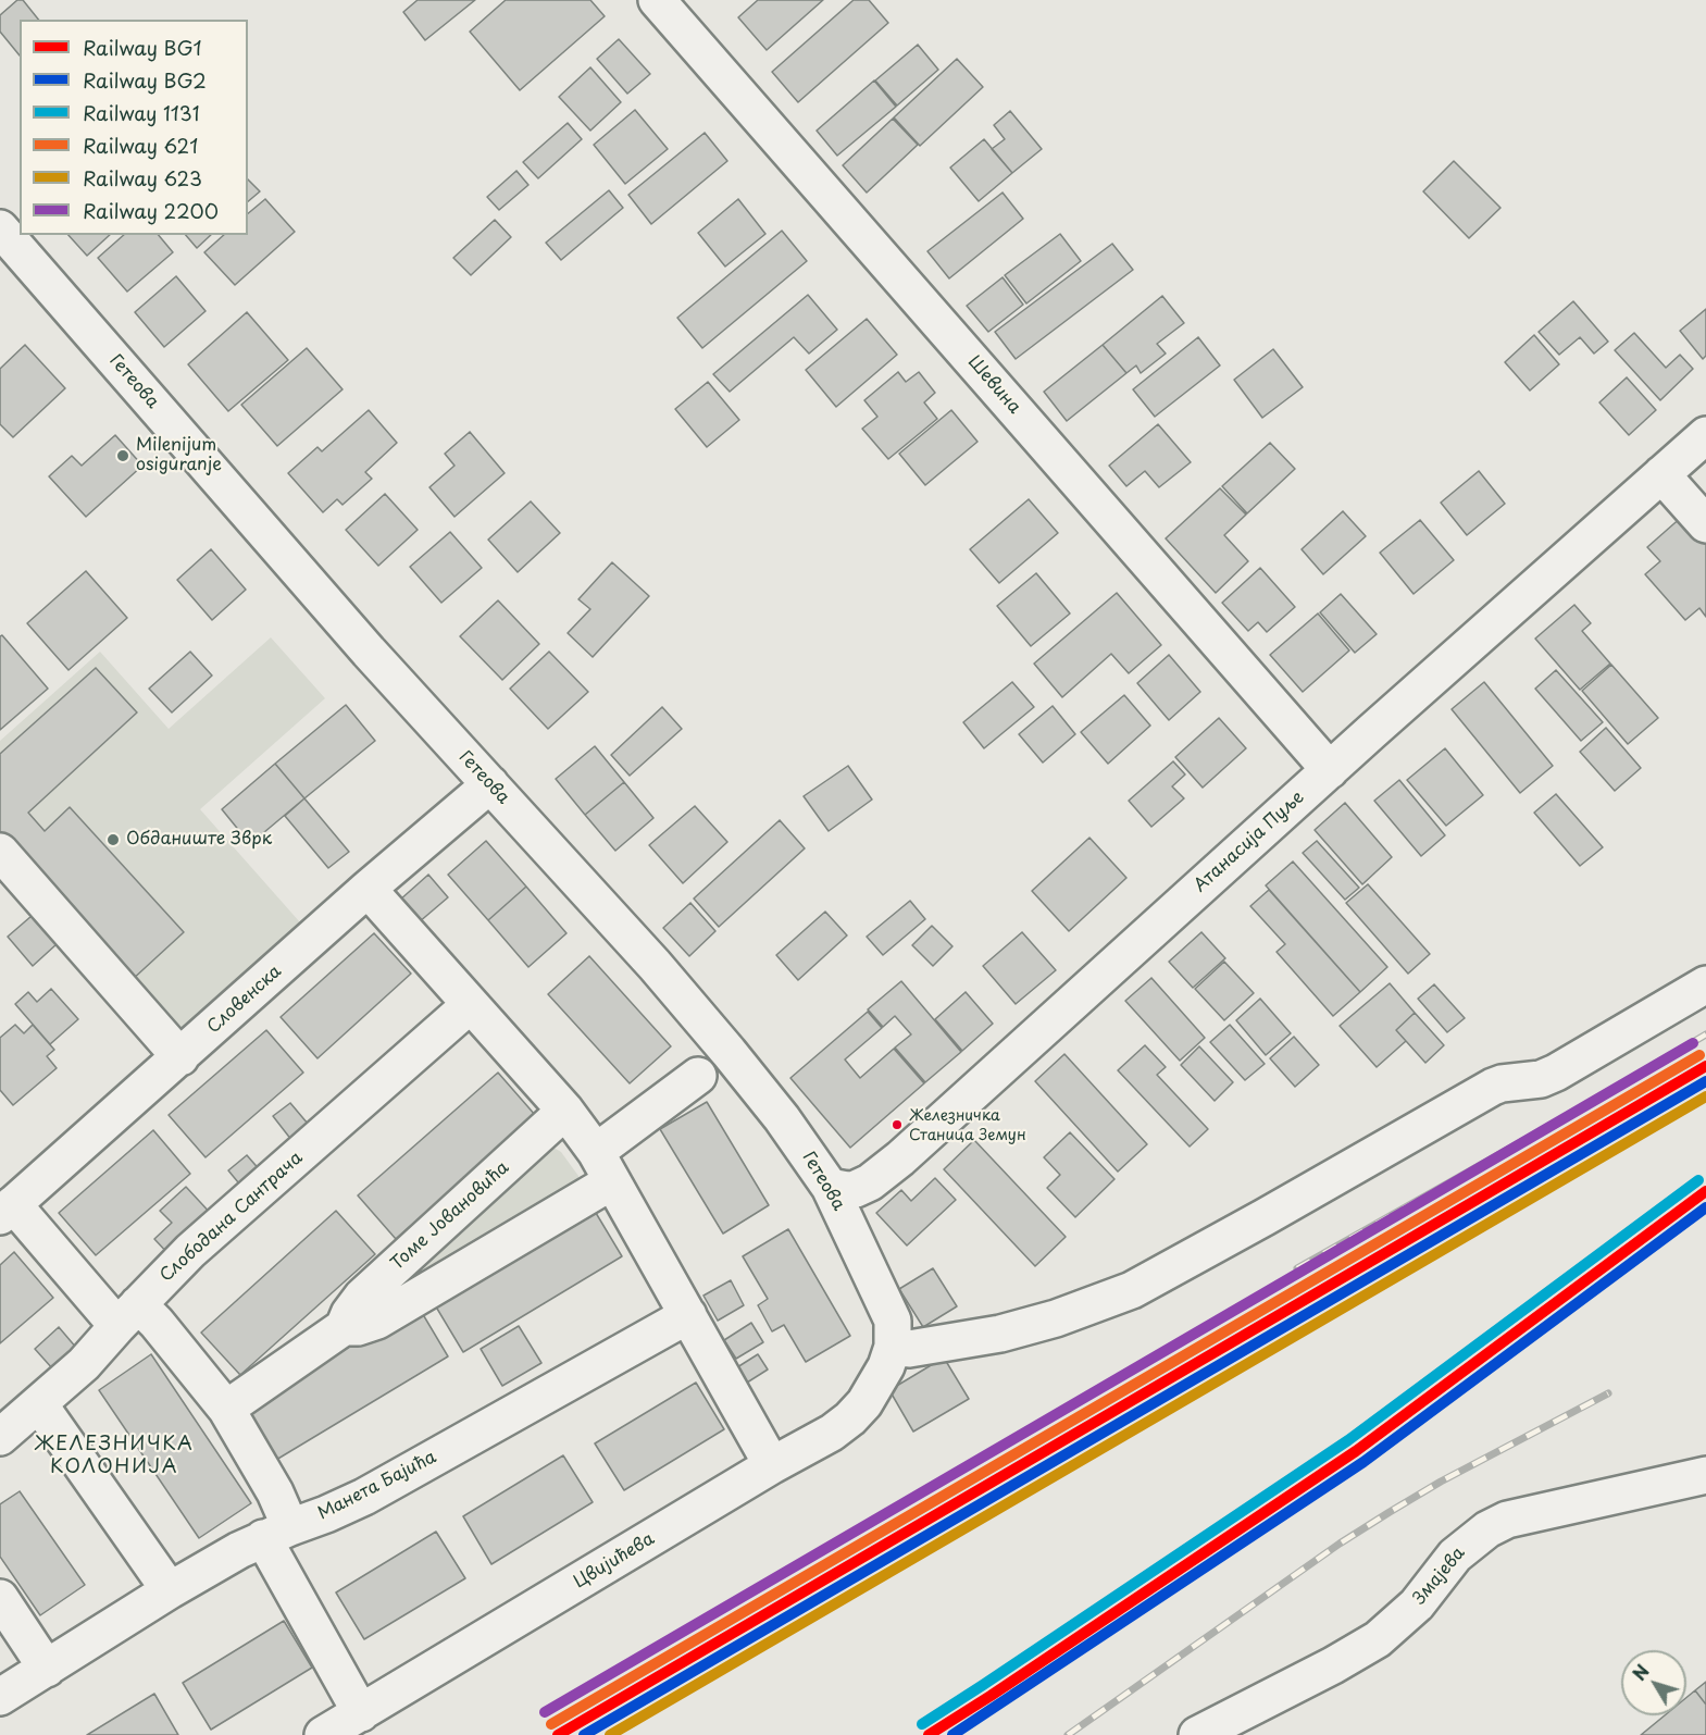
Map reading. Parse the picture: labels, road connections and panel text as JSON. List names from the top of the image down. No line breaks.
{"streets":{"street":["Гетеова","Шевина","Атанасија Пуље","Словенска","Томе Јовановића","Слободана Сантрача","Манета Бајића","Цвијићева","Змајева"]},"crossings":[["Гетеова","Атанасија Пуље"],["Гетеова","Словенска"],["Гетеова","Цвијићева"],["Шевина","Атанасија Пуље"]],"districts":["ЖЕЛЕЗНИЧКА КОЛОНИЈА"],"places":["Milenijum osiguranje","Обданиште Зврк","Железничка Станица Земун"],"lines":["rail line 2200","rail line 621","rail line BG1","rail line BG2","rail line 623","rail line 1131"],"legend":["Railway BG1","Railway BG2","Railway 1131","Railway 621","Railway 623","Railway 2200"],"north":"top left"}
